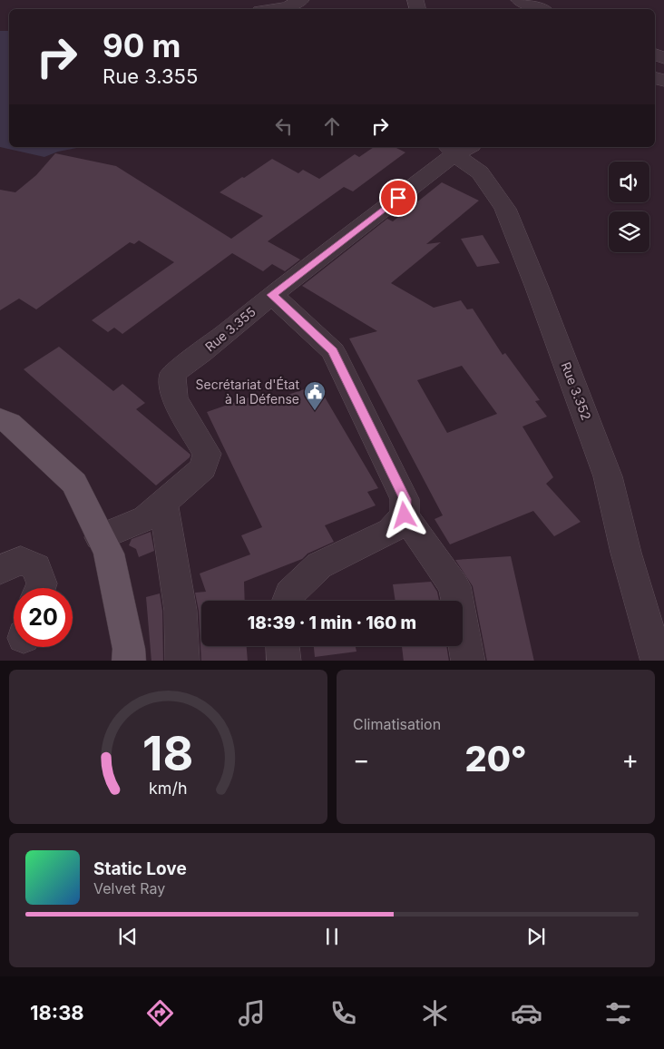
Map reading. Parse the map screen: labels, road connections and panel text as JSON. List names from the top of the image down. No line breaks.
{"streets":{"street":["Rue 3.355","Rue 3.352"]},"crossings":[["Rue 3.355","Rue 3.352"]],"places":{"public building":["Secrétariat d'État à la Défense"]},"page":{"turn":["90 m","Rue 3.355"],"limit":"20","trip":"18:39 · 1 min · 160 m","tile":"Climatisation","heat":["−","20°","+"],"song":["Static Love","Velvet Ray"],"tabs":"18:38","gauge":["18","km/h"]}}
